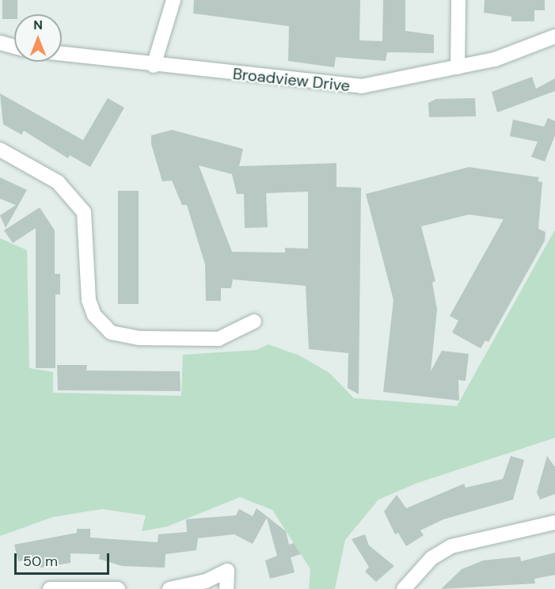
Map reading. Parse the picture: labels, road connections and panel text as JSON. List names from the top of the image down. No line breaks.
{"streets":{"street":["Broadview Drive"]},"scale_bar":"50 m","north":"top"}
